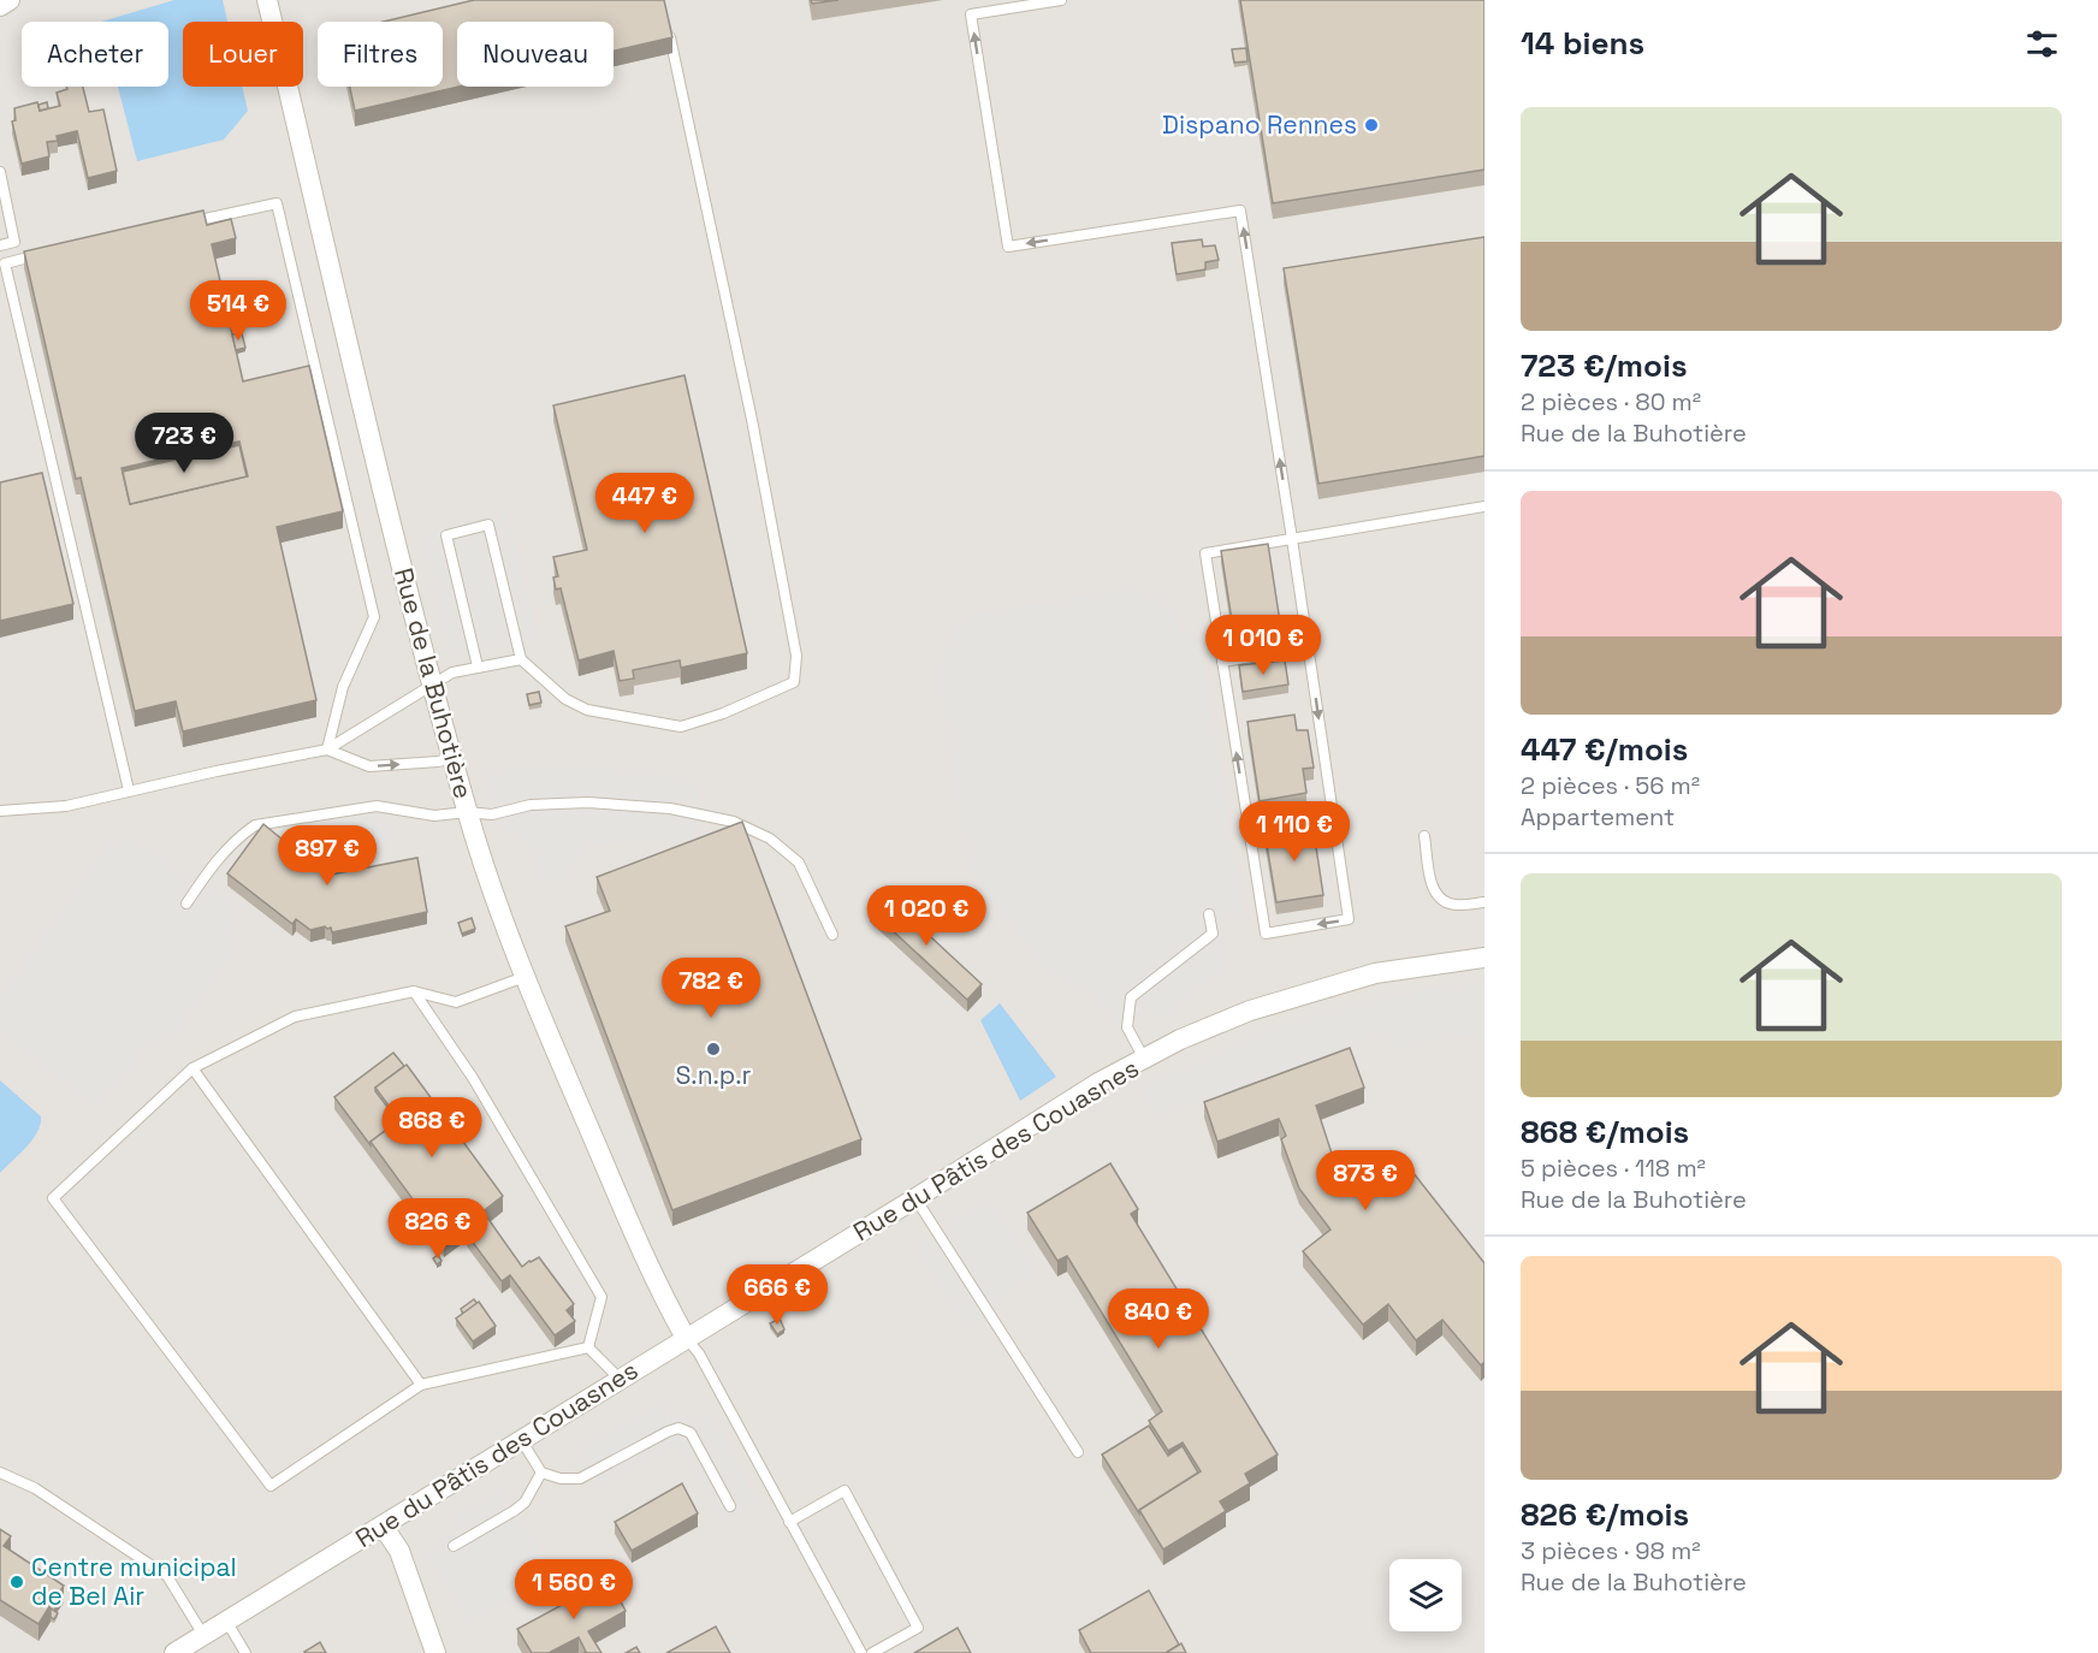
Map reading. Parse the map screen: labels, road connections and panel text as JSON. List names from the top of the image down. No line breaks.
{"streets":{"street":["Rue de la Buhotière","Rue du Pâtis des Couasnes"]},"crossings":[["Rue de la Buhotière","Rue du Pâtis des Couasnes"]],"places":["Dispano Rennes","S.n.p.r","Centre municipal de Bel Air"],"page":{"heading":"14 biens","chip":["Acheter","Louer","Filtres","Nouveau"],"list":[{"name":"723 €/mois","note":"2 pièces · 80 m² · Rue de la Buhotière"},{"name":"447 €/mois","note":"2 pièces · 56 m² · Appartement"},{"name":"868 €/mois","note":"5 pièces · 118 m² · Rue de la Buhotière"},{"name":"826 €/mois","note":"3 pièces · 98 m² · Rue de la Buhotière"}],"price":["514 €","723 €","447 €","1 010 €","1 110 €","897 €","1 020 €","782 €","868 €","873 €","826 €","666 €","840 €","1 560 €"]}}
